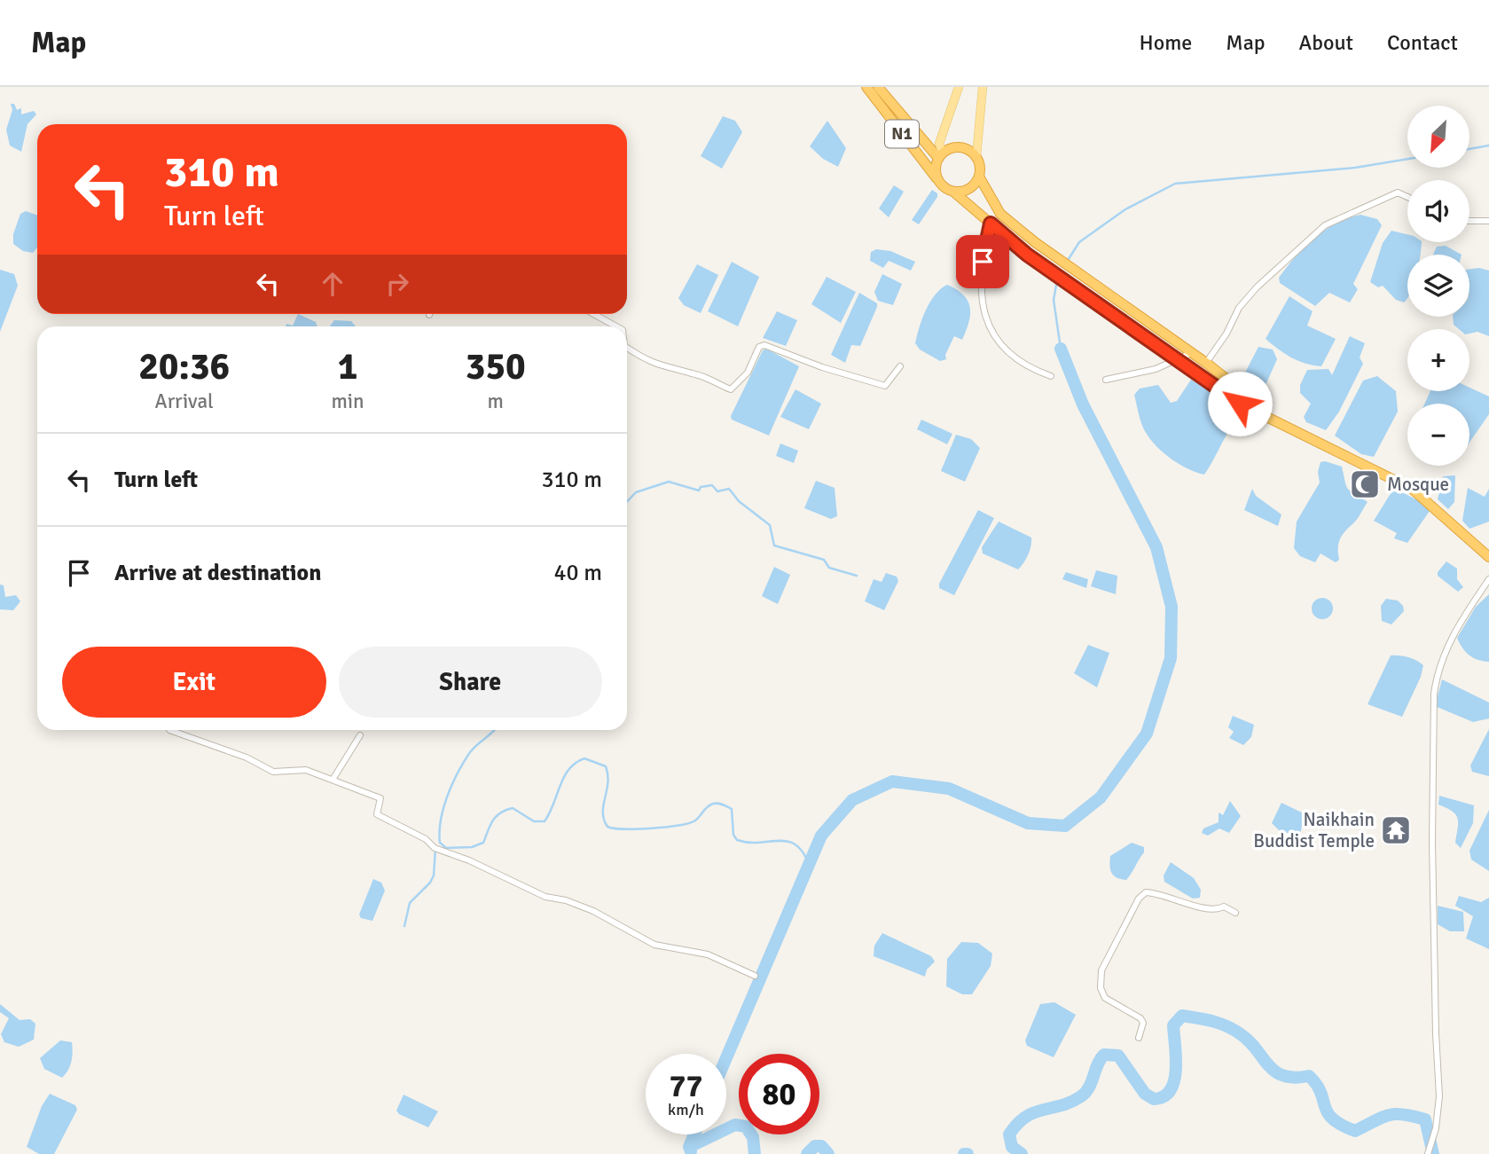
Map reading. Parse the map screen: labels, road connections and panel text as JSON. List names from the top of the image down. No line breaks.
{"streets":{"highway":["N1"]},"places":{"mosque":["Mosque"],"temple":["Naikhain Buddist Temple"]},"north":"bottom left","page":{"header":"Map","nav":["Home","Map","About","Contact"],"map_buttons":["+","−"],"turn":["310 m","Turn left"],"eta":["20:36","Arrival","1","min","350","m"],"list":[{"name":"Turn left","value":"310 m"},{"name":"Arrive at destination","value":"40 m"}],"buttons":["Exit","Share"],"speed":"77 km/h","limit":"80"}}
